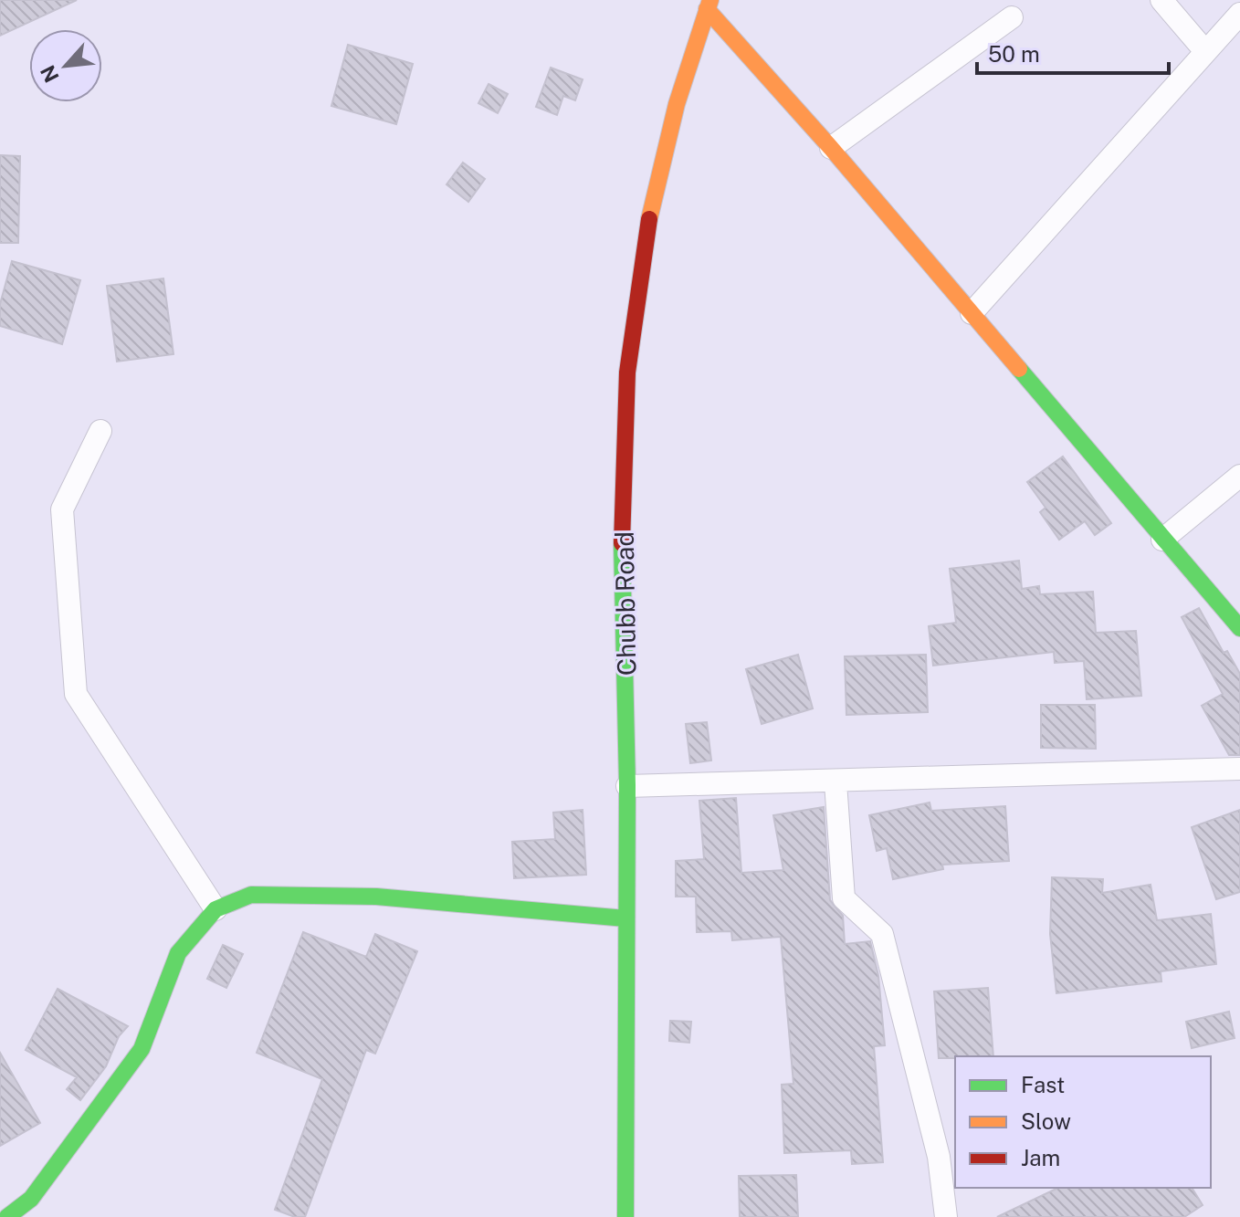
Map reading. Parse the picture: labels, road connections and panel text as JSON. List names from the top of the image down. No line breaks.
{"streets":{"street":["Chubb Road"]},"legend":["Fast","Slow","Jam"],"scale_bar":"50 m","north":"bottom left"}
